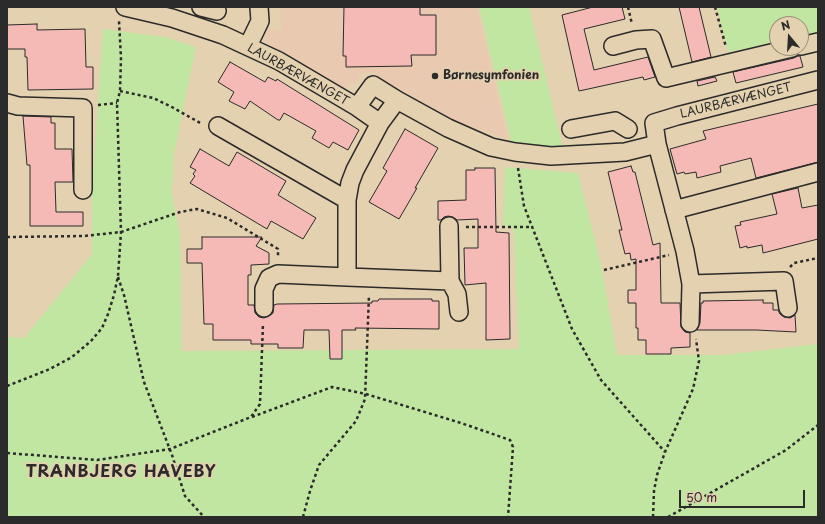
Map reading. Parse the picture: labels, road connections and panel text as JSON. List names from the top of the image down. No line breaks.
{"streets":{"street":["LAURBÆRVÆNGET"]},"districts":["TRANBJERG HAVEBY"],"places":["Børnesymfonien"],"scale_bar":"50 m","north":"top"}
